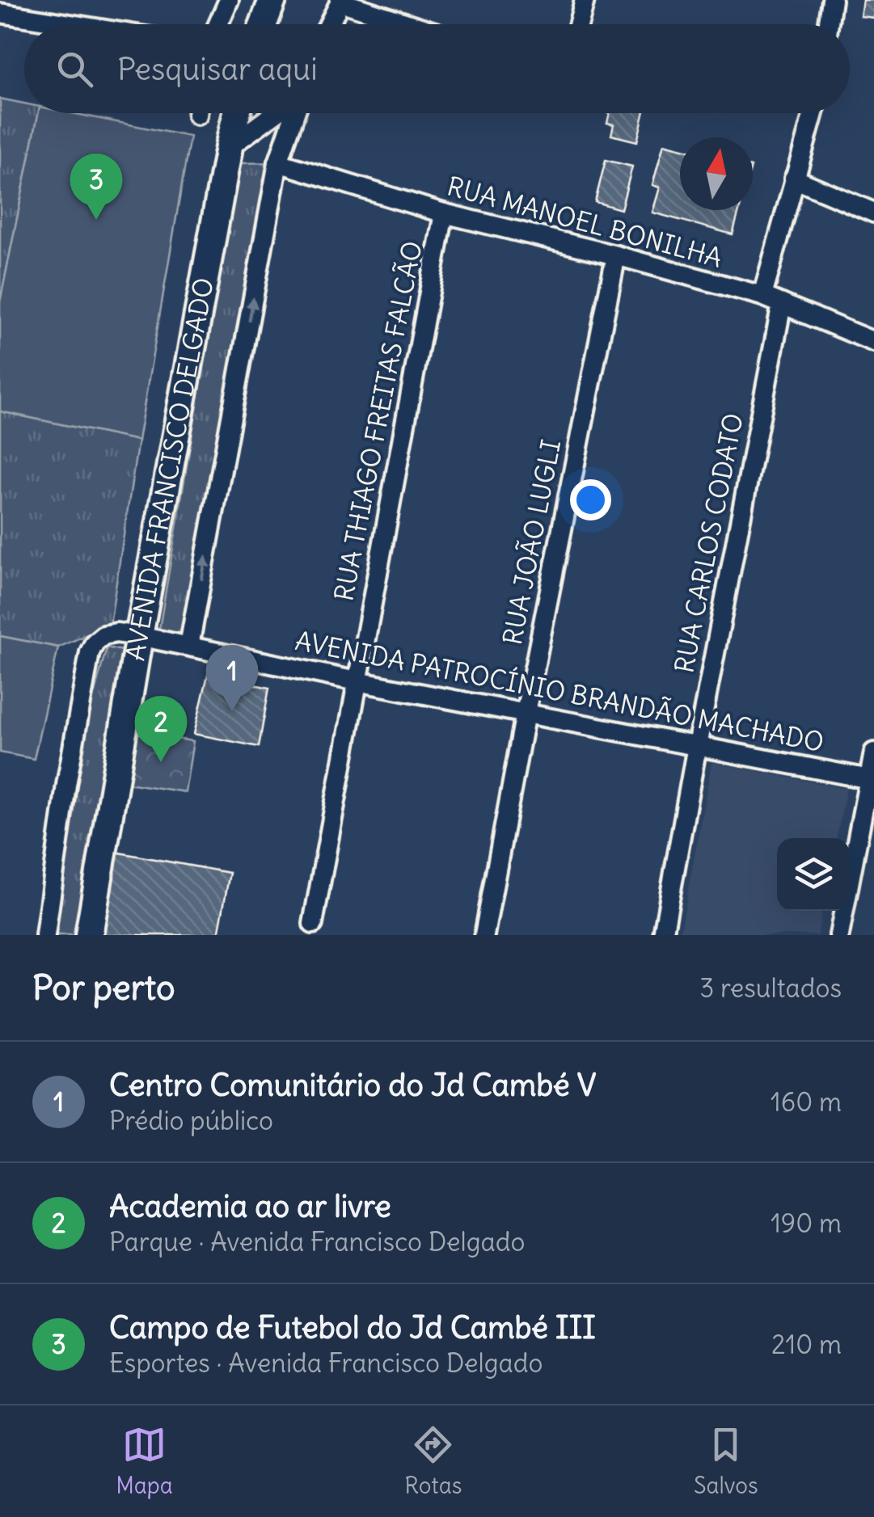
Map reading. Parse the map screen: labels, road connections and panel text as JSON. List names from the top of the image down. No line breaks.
{"streets":{"main road":["AVENIDA FRANCISCO DELGADO"],"street":["RUA MANOEL BONILHA","RUA THIAGO FREITAS FALCÃO","RUA JOÃO LUGLI","RUA CARLOS CODATO","AVENIDA PATROCÍNIO BRANDÃO MACHADO"]},"crossings":[["RUA MANOEL BONILHA","RUA THIAGO FREITAS FALCÃO"],["RUA MANOEL BONILHA","RUA JOÃO LUGLI"],["RUA MANOEL BONILHA","RUA CARLOS CODATO"],["RUA THIAGO FREITAS FALCÃO","AVENIDA PATROCÍNIO BRANDÃO MACHADO"],["AVENIDA FRANCISCO DELGADO","AVENIDA PATROCÍNIO BRANDÃO MACHADO"],["RUA JOÃO LUGLI","AVENIDA PATROCÍNIO BRANDÃO MACHADO"],["RUA CARLOS CODATO","AVENIDA PATROCÍNIO BRANDÃO MACHADO"]],"north":"top","page":{"search":"Pesquisar aqui","pins":["3","1","2"],"heading":["Por perto","3 resultados"],"list":[{"mark":"1","name":"Centro Comunitário do Jd Cambé V","note":"Prédio público","value":"160 m"},{"mark":"2","name":"Academia ao ar livre","note":"Parque · Avenida Francisco Delgado","value":"190 m"},{"mark":"3","name":"Campo de Futebol do Jd Cambé III","note":"Esportes · Avenida Francisco Delgado","value":"210 m"}],"nav":["Mapa","Rotas","Salvos"]}}
